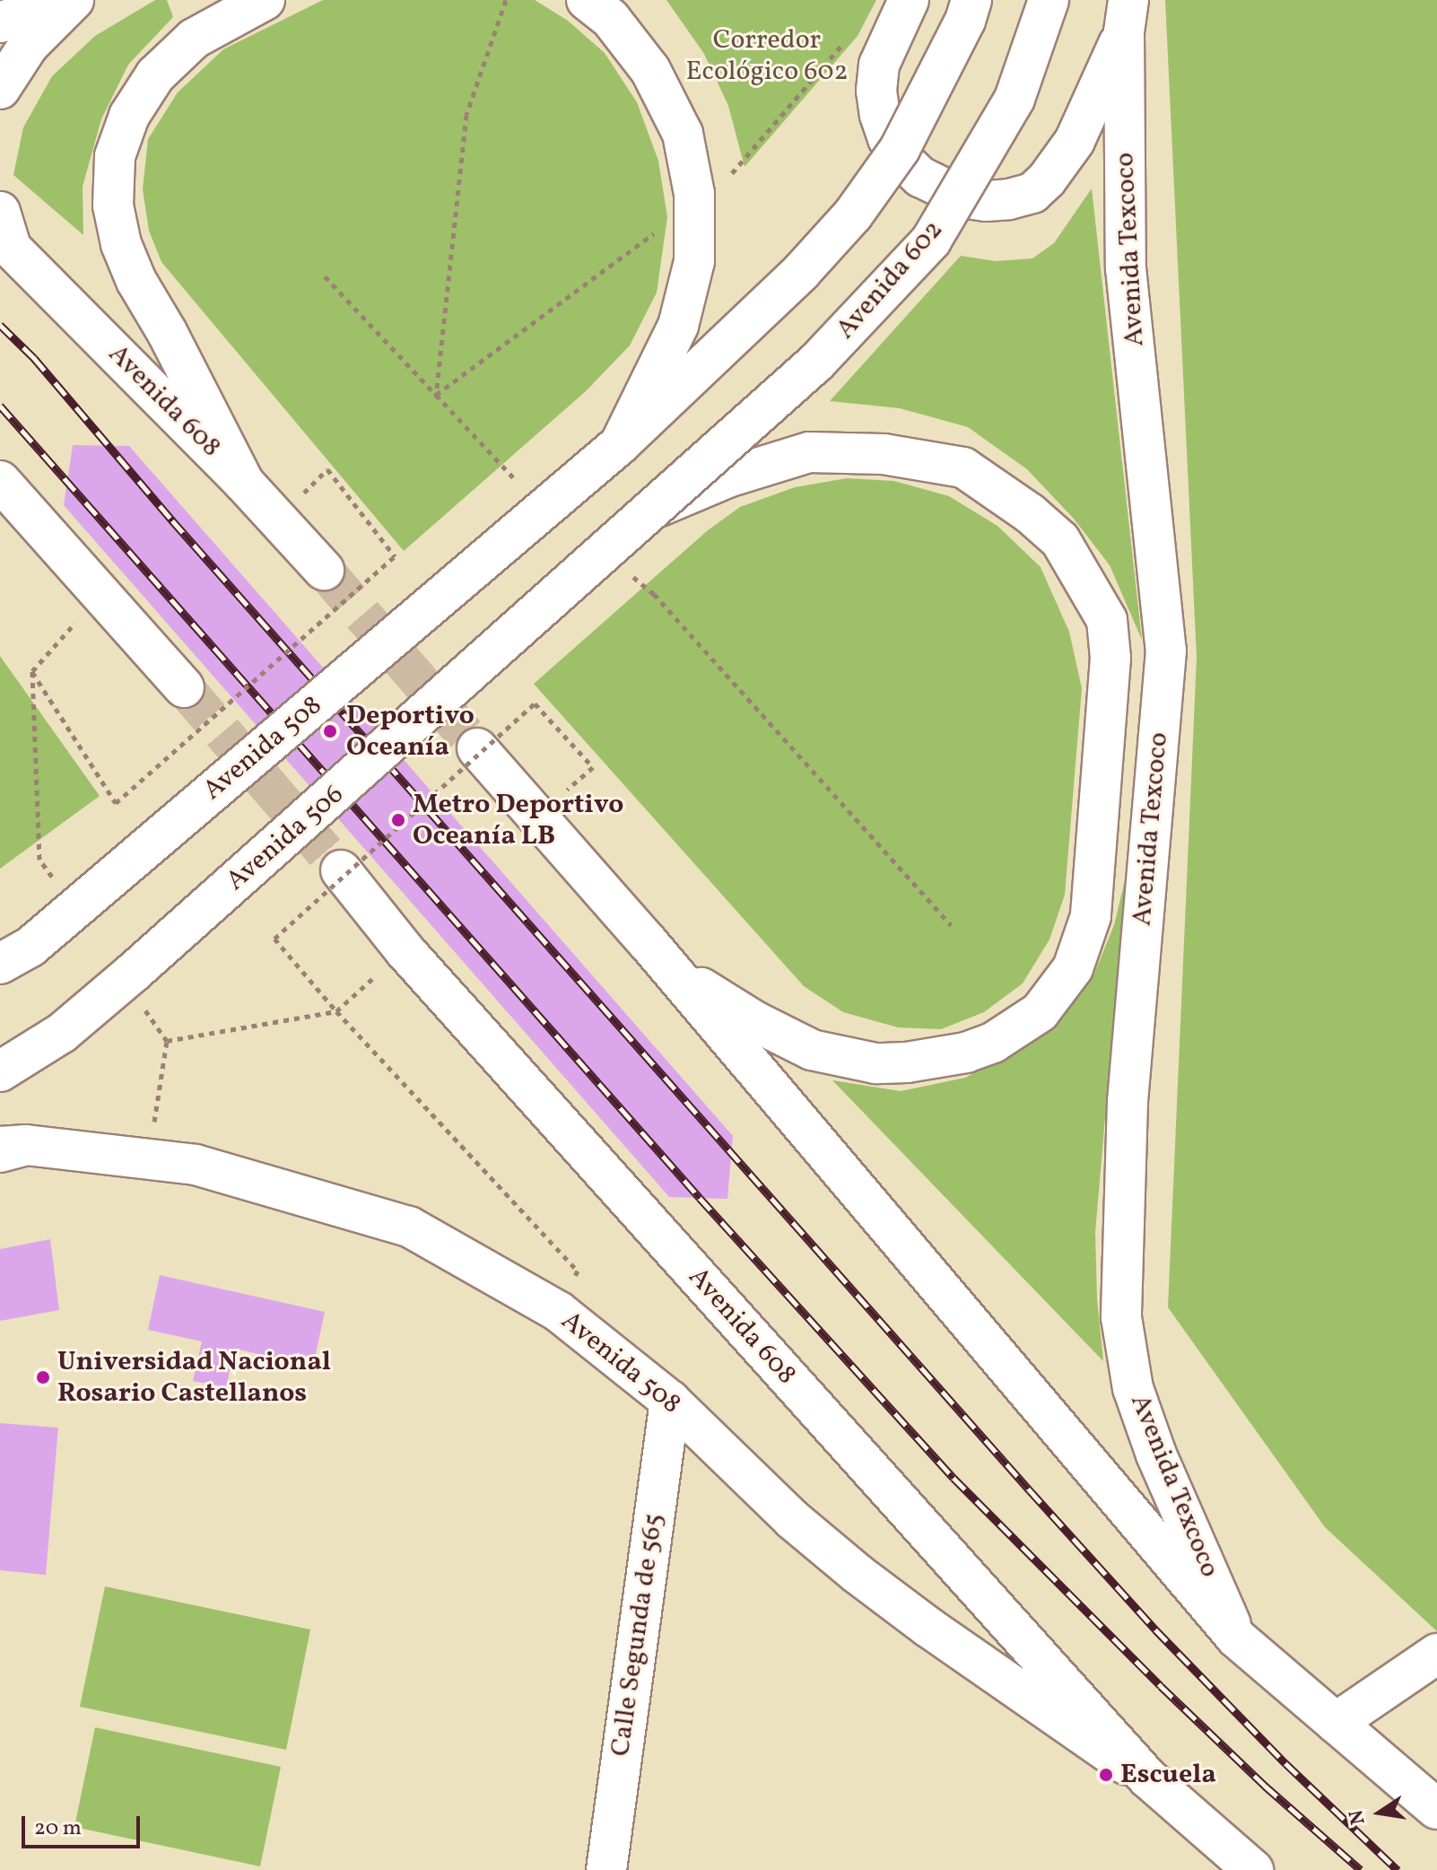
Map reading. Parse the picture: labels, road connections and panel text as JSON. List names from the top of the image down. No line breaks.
{"streets":{"main road":["Avenida Texcoco","Avenida 602","Avenida 608","Avenida 508","Avenida 506","Calle Segunda de 565"]},"crossings":[["Avenida 602","Avenida 506"],["Avenida 608","Avenida 508"],["Avenida 508","Calle Segunda de 565"]],"parks":["Corredor Ecológico 602"],"places":["Deportivo Oceanía","Metro Deportivo Oceanía LB","Universidad Nacional Rosario Castellanos","Escuela"],"scale_bar":"20 m","north":"left"}
